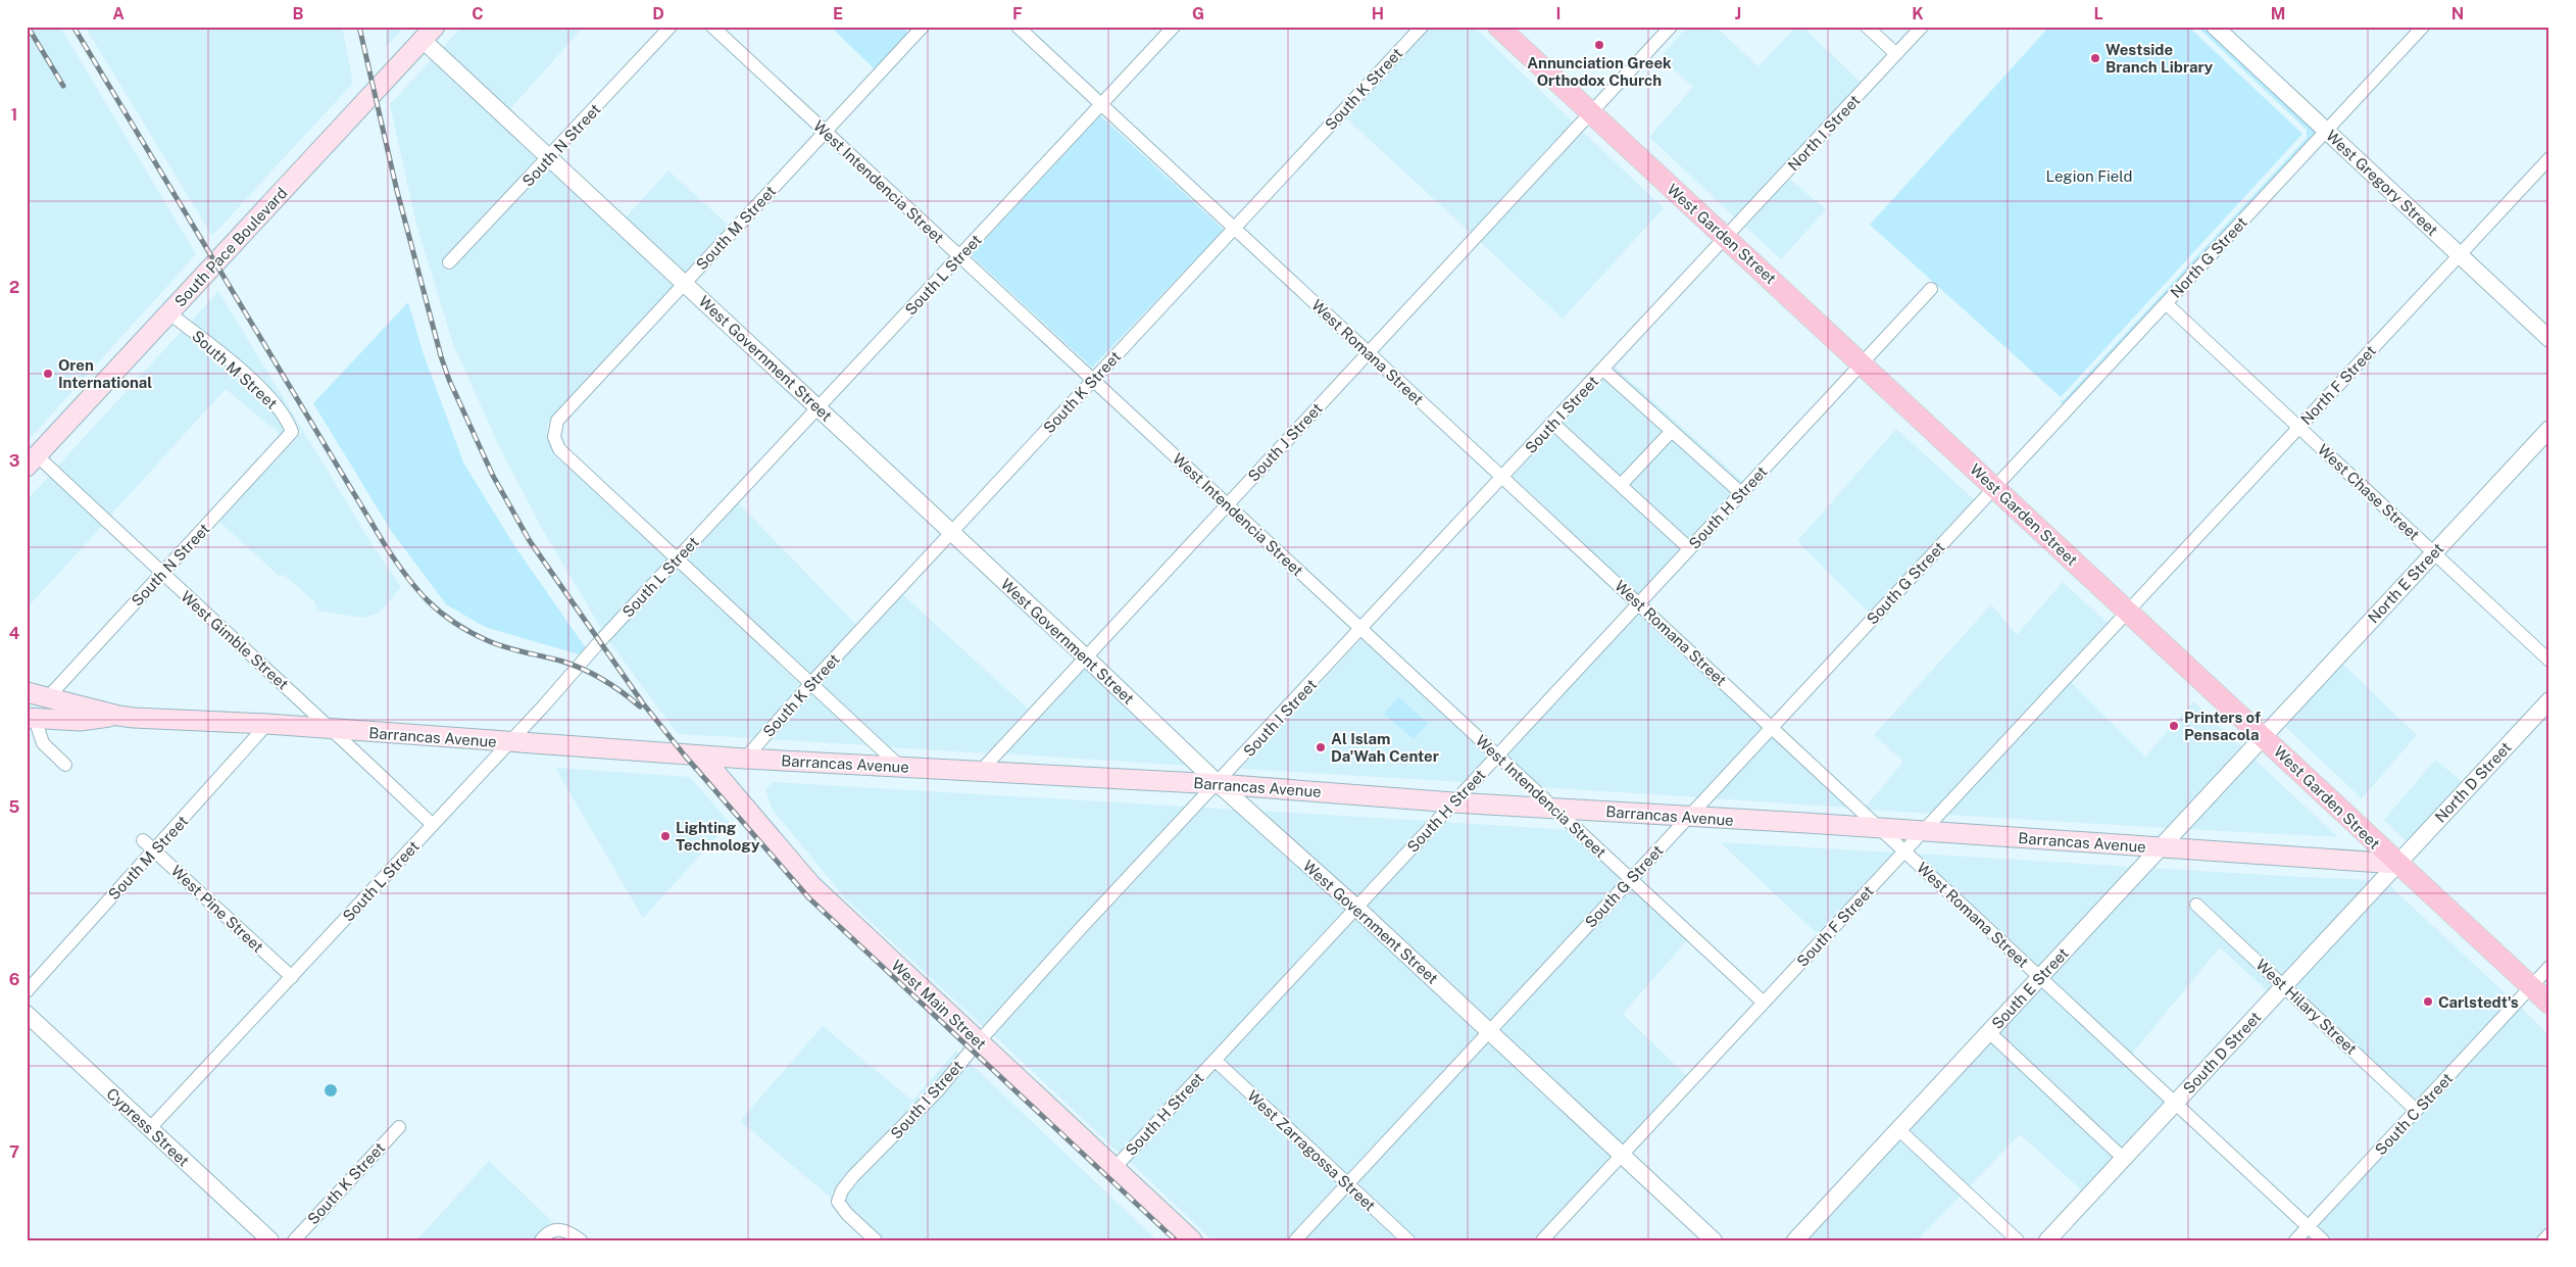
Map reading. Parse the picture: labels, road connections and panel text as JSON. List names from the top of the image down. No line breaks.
{"streets":{"main road":["West Garden Street","South Pace Boulevard","Barrancas Avenue","West Main Street"],"street":["South K Street","North I Street","South N Street","West Intendencia Street","West Gregory Street","South M Street","North G Street","South L Street","West Romana Street","West Government Street","North F Street","South I Street","South J Street","West Chase Street","South H Street","South G Street","North E Street","West Gimble Street","North D Street","West Pine Street","South F Street","South E Street","West Hilary Street","South D Street","South C Street","Cypress Street","West Zarragossa Street"]},"crossings":[["South K Street","West Intendencia Street"],["South K Street","West Romana Street"],["South K Street","West Government Street"],["South K Street","Barrancas Avenue"],["North I Street","West Garden Street"],["North I Street","South I Street"],["South N Street","South M Street"],["South N Street","West Government Street"],["South N Street","West Gimble Street"],["South N Street","Barrancas Avenue"],["West Intendencia Street","South M Street"],["West Intendencia Street","South L Street"],["West Intendencia Street","South I Street"],["West Intendencia Street","South J Street"],["West Intendencia Street","South H Street"],["West Intendencia Street","South G Street"],["West Intendencia Street","Barrancas Avenue"],["West Intendencia Street","South F Street"],["West Gregory Street","North G Street"],["West Gregory Street","North F Street"],["South M Street","South Pace Boulevard"],["South M Street","South L Street"],["South M Street","West Government Street"],["South M Street","Barrancas Avenue"],["South M Street","West Pine Street"],["West Garden Street","North G Street"],["West Garden Street","North F Street"],["West Garden Street","South I Street"],["West Garden Street","South J Street"],["West Garden Street","South H Street"],["West Garden Street","South G Street"],["West Garden Street","North E Street"],["West Garden Street","Barrancas Avenue"],["West Garden Street","North D Street"],["West Garden Street","South F Street"],["West Garden Street","South E Street"],["West Garden Street","South D Street"],["West Garden Street","South C Street"],["South Pace Boulevard","West Government Street"],["South Pace Boulevard","West Gimble Street"],["North G Street","West Chase Street"],["North G Street","South G Street"],["South L Street","West Romana Street"],["South L Street","West Government Street"],["South L Street","West Gimble Street"],["South L Street","Barrancas Avenue"],["South L Street","West Pine Street"],["South L Street","Cypress Street"],["West Romana Street","South I Street"],["West Romana Street","South J Street"],["West Romana Street","South H Street"],["West Romana Street","South G Street"],["West Romana Street","Barrancas Avenue"],["West Romana Street","South F Street"],["West Romana Street","South E Street"],["West Romana Street","South D Street"],["West Romana Street","South C Street"],["West Government Street","South I Street"],["West Government Street","South J Street"],["West Government Street","South H Street"],["West Government Street","South G Street"],["West Government Street","Barrancas Avenue"],["West Government Street","South F Street"],["North F Street","West Chase Street"],["North F Street","South F Street"],["South I Street","Barrancas Avenue"],["South I Street","West Main Street"],["South J Street","Barrancas Avenue"],["West Chase Street","North E Street"],["South H Street","Barrancas Avenue"],["South H Street","West Main Street"],["South H Street","West Zarragossa Street"],["South G Street","Barrancas Avenue"],["South G Street","West Zarragossa Street"],["North E Street","South E Street"],["West Gimble Street","Barrancas Avenue"],["Barrancas Avenue","North D Street"],["Barrancas Avenue","South F Street"],["Barrancas Avenue","South E Street"],["Barrancas Avenue","West Main Street"],["Barrancas Avenue","South D Street"],["North D Street","South D Street"],["West Hilary Street","South D Street"],["West Hilary Street","South C Street"]],"parks":["Legion Field"],"places":["Annunciation Greek Orthodox Church","Westside Branch Library","Oren International","Printers of Pensacola","Al Islam Da'Wah Center","Lighting Technology","Carlstedt's"],"grid":{"columns":["A","B","C","D","E","F","G","H","I","J","K","L","M","N"],"rows":["1","2","3","4","5","6","7"]}}
